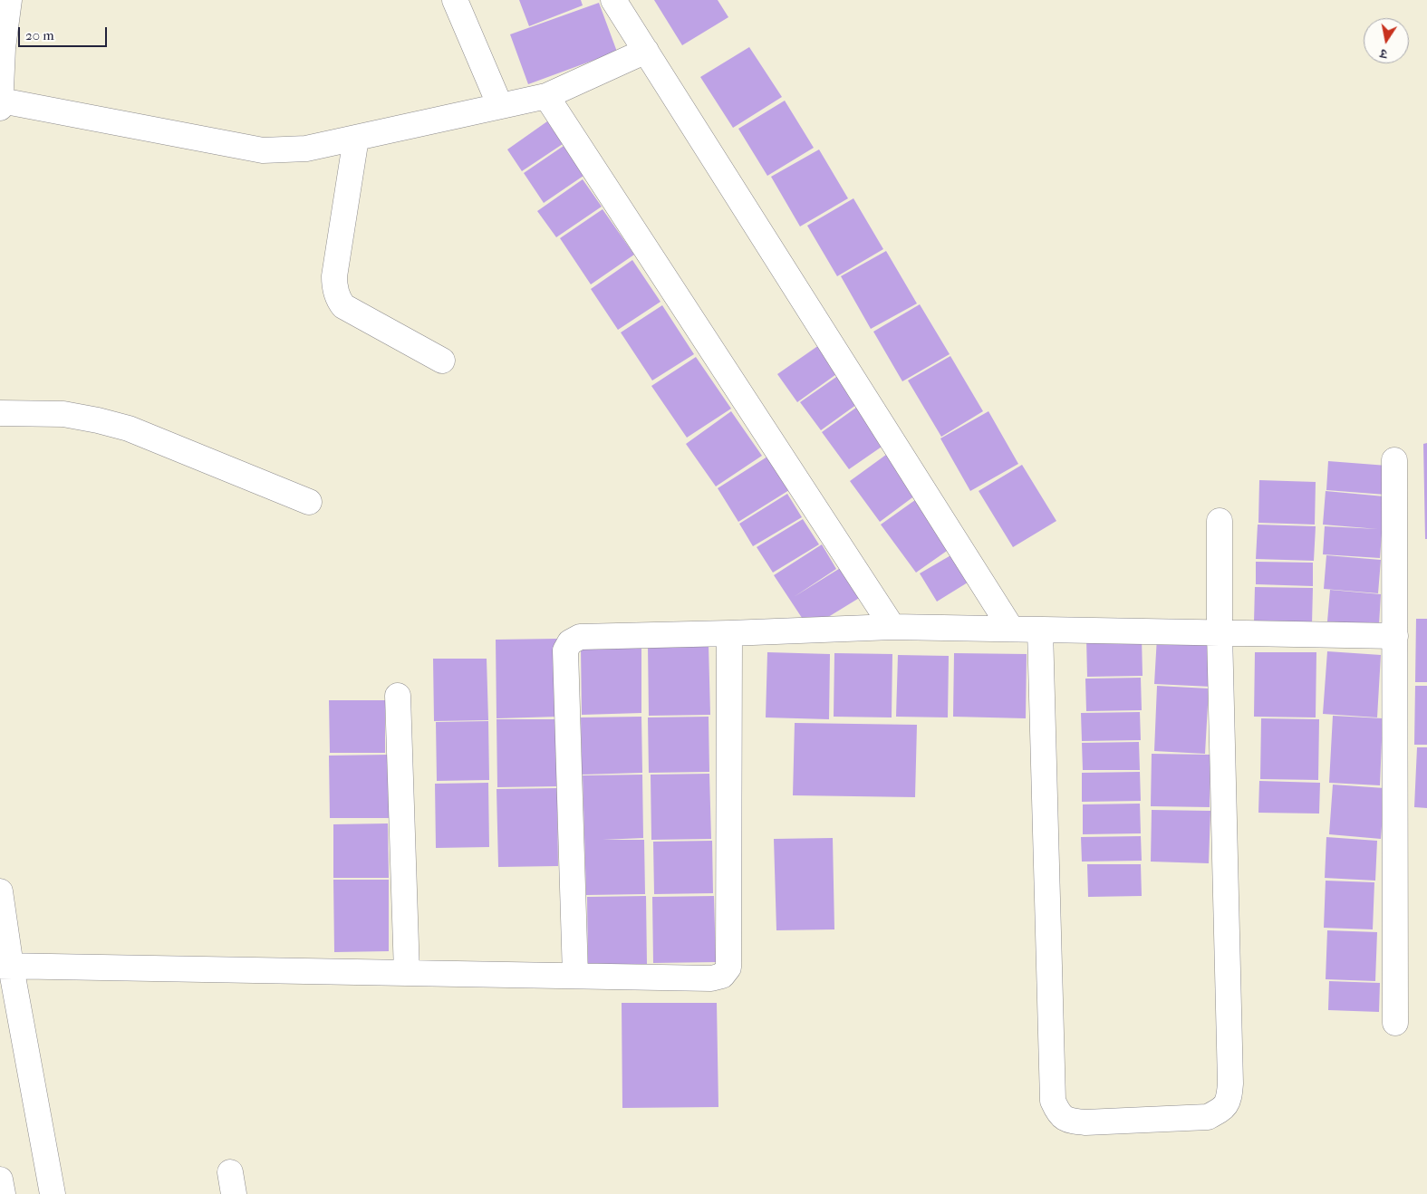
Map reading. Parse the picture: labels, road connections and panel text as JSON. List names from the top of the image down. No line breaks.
{"scale_bar":"20 m","north":"bottom"}
